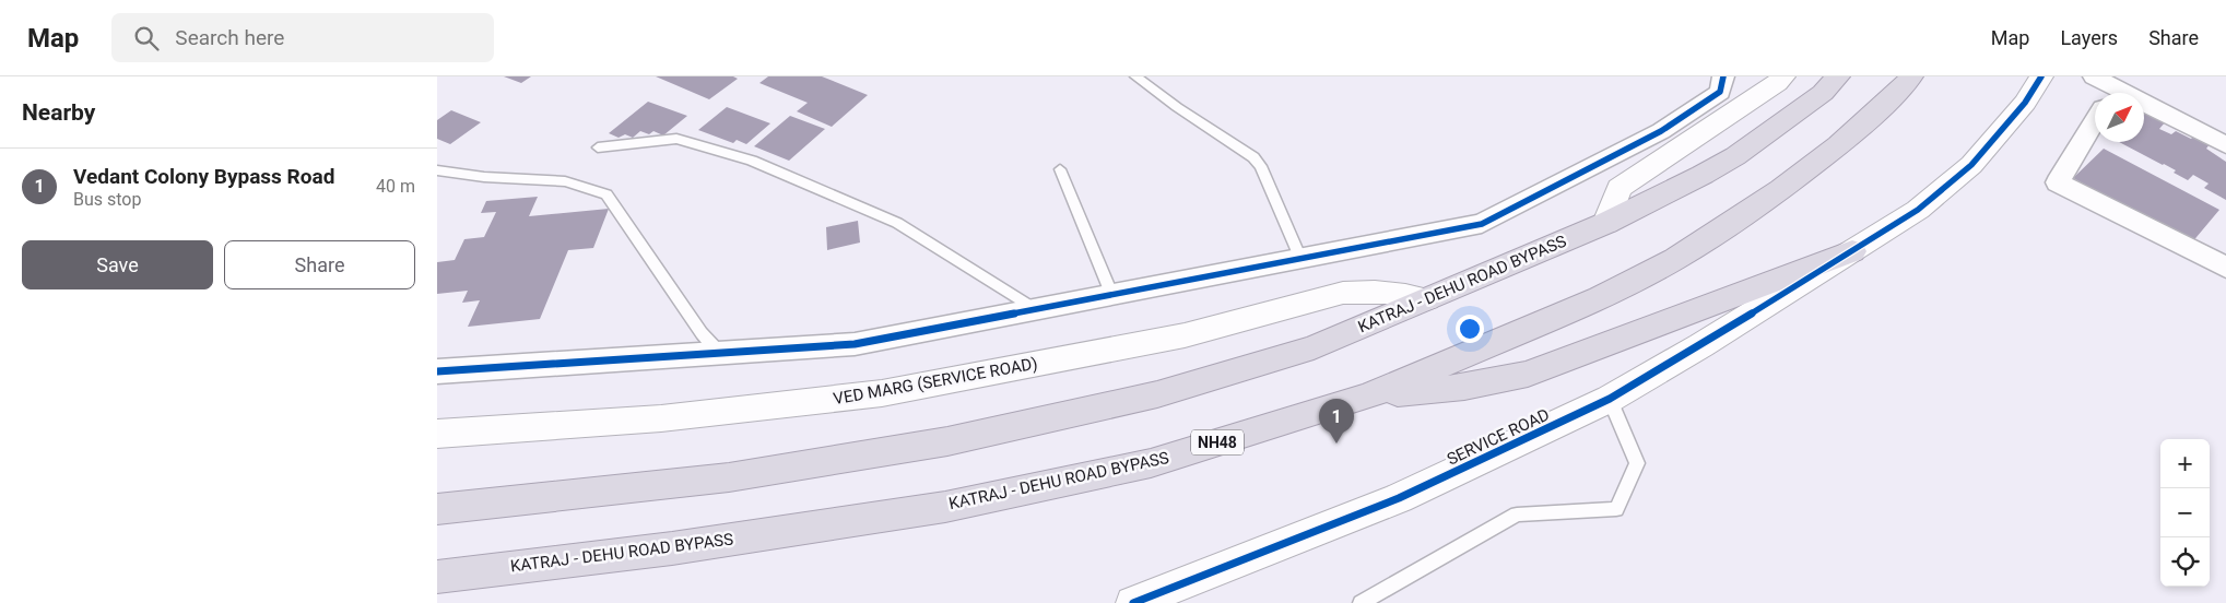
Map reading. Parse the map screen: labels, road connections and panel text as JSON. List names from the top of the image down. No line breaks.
{"streets":{"highway":["KATRAJ - DEHU ROAD BYPASS","NH48"],"street":["VED MARG (SERVICE ROAD)","SERVICE ROAD"]},"crossings":[["KATRAJ - DEHU ROAD BYPASS","VED MARG (SERVICE ROAD)"]],"north":"top right","page":{"header":"Map","search":"Search here","nav":["Map","Layers","Share"],"heading":"Nearby","list":[{"mark":"1","name":"Vedant Colony Bypass Road","note":"Bus stop","value":"40 m"}],"buttons":["Save","Share"],"pins":"1","map_buttons":["+","−"]}}
